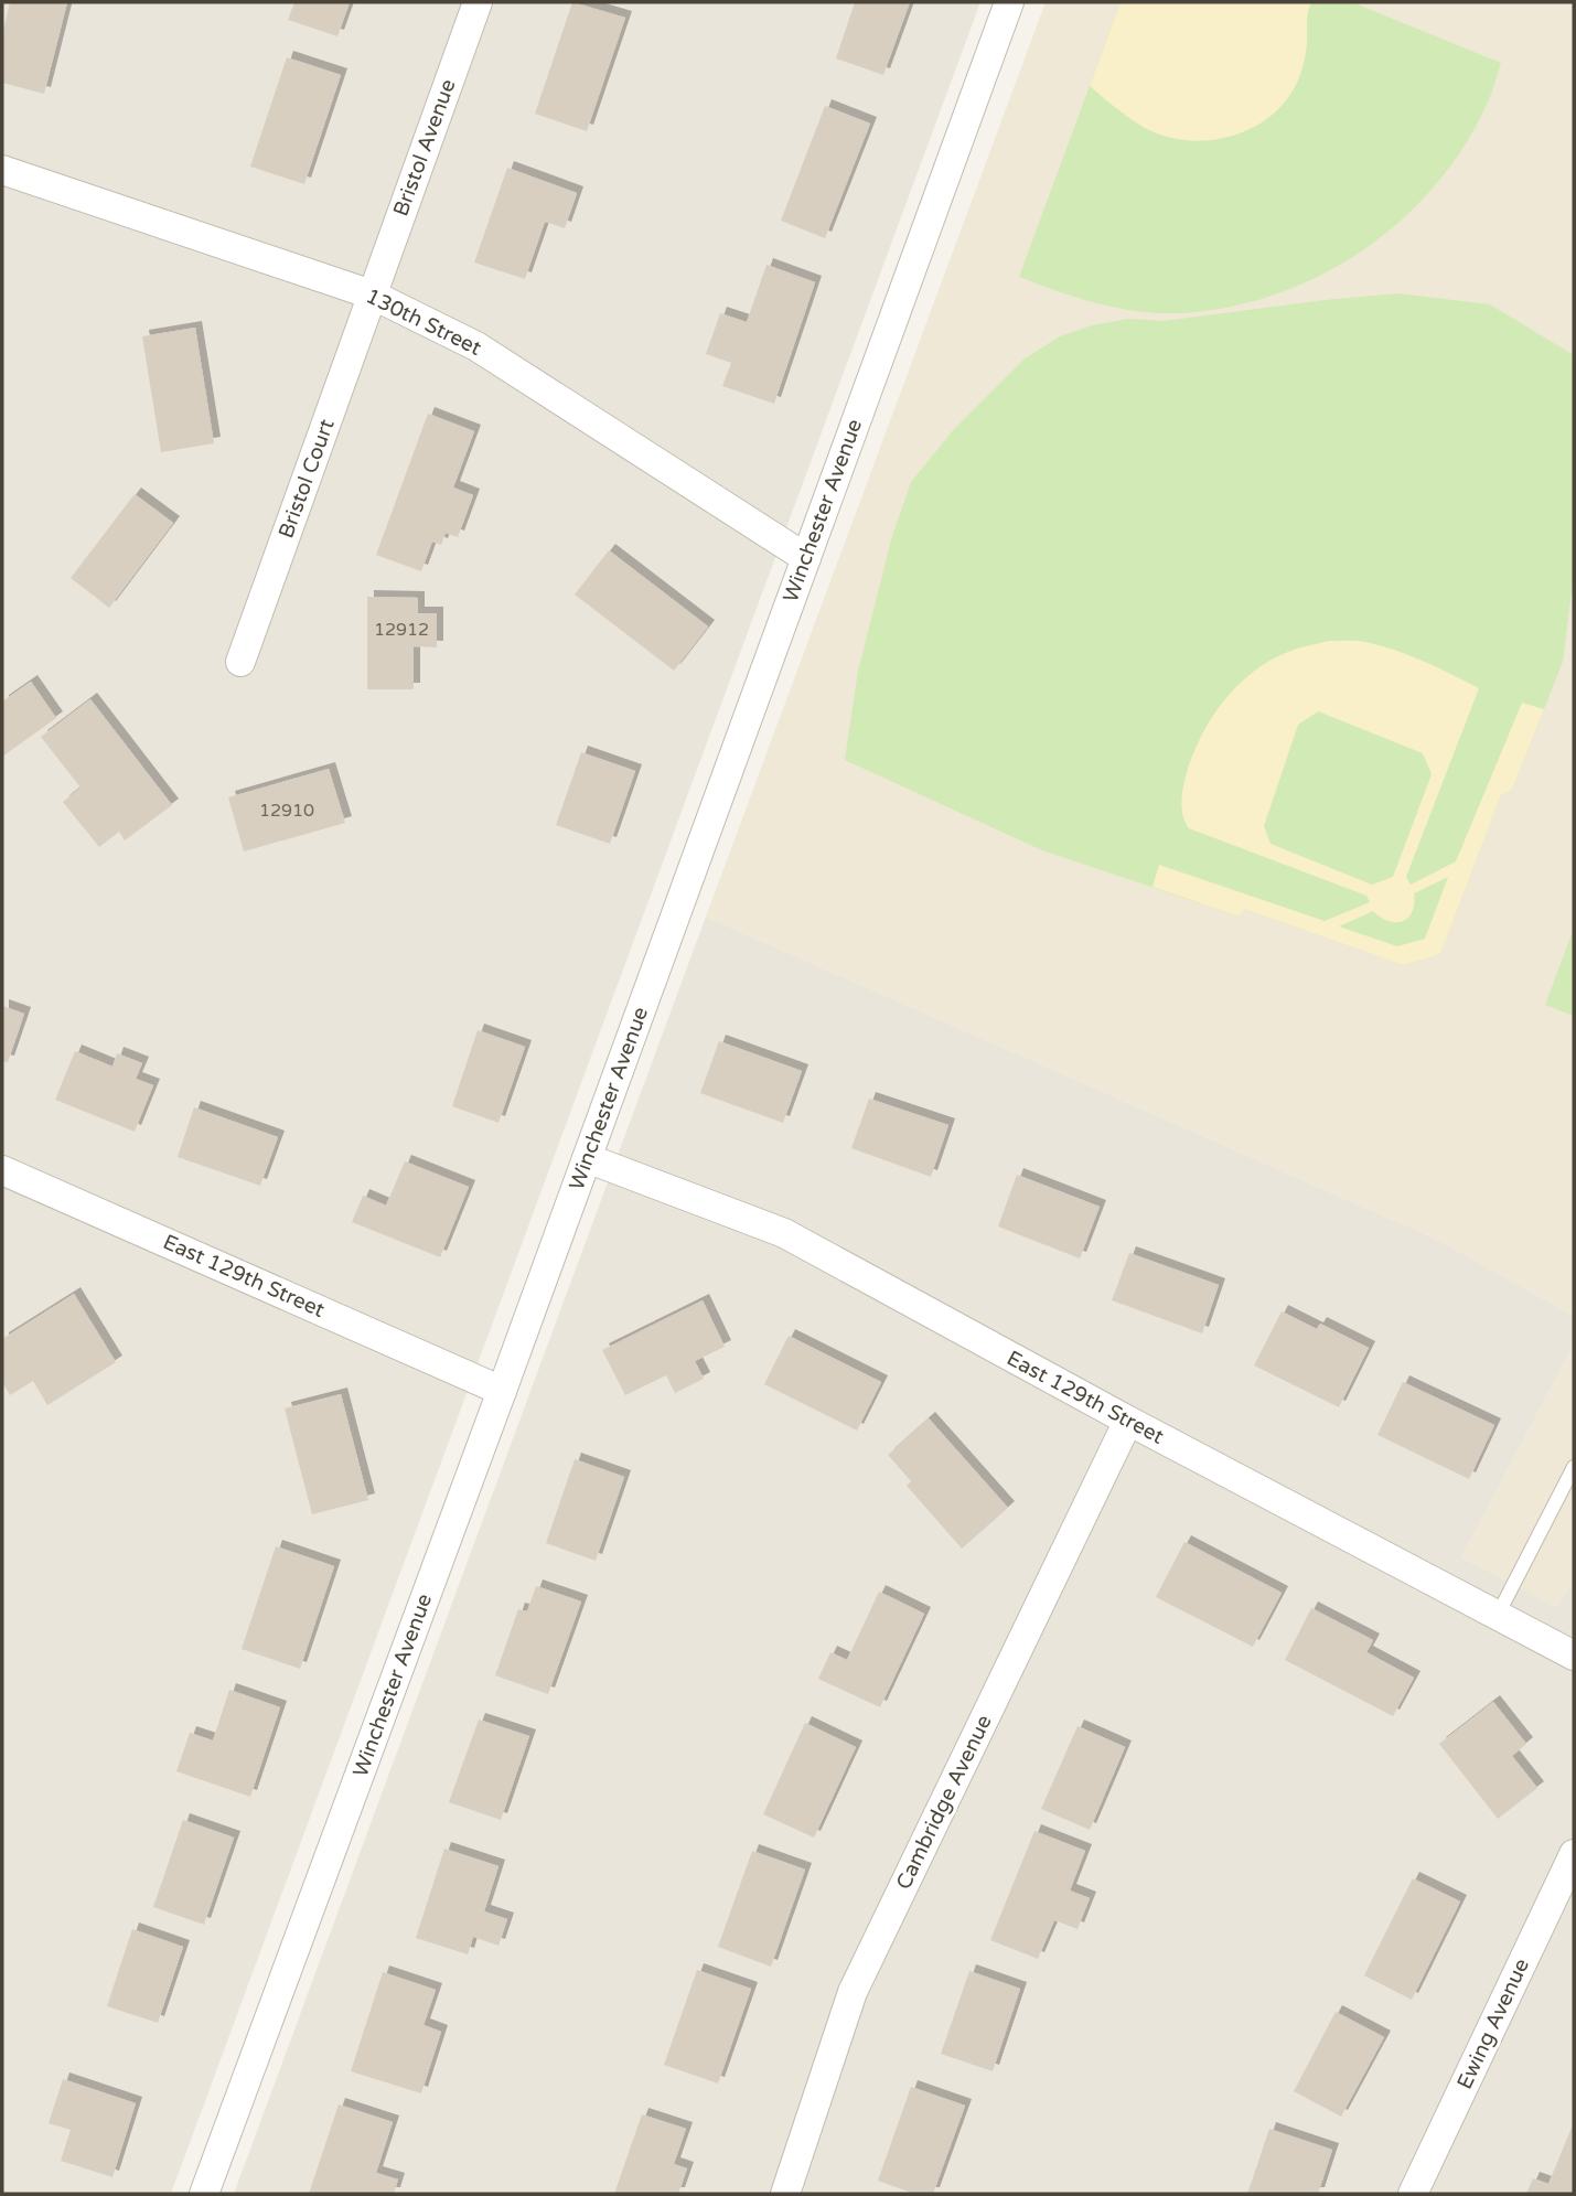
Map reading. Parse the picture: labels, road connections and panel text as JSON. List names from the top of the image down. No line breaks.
{"streets":{"street":["Bristol Avenue","130th Street","Bristol Court","Winchester Avenue","East 129th Street","Cambridge Avenue","Ewing Avenue"]},"crossings":[["Bristol Avenue","130th Street"],["Bristol Avenue","Bristol Court"],["130th Street","Bristol Court"],["130th Street","Winchester Avenue"],["Winchester Avenue","East 129th Street"],["East 129th Street","Cambridge Avenue"]],"house_numbers":["12912","12910"]}
